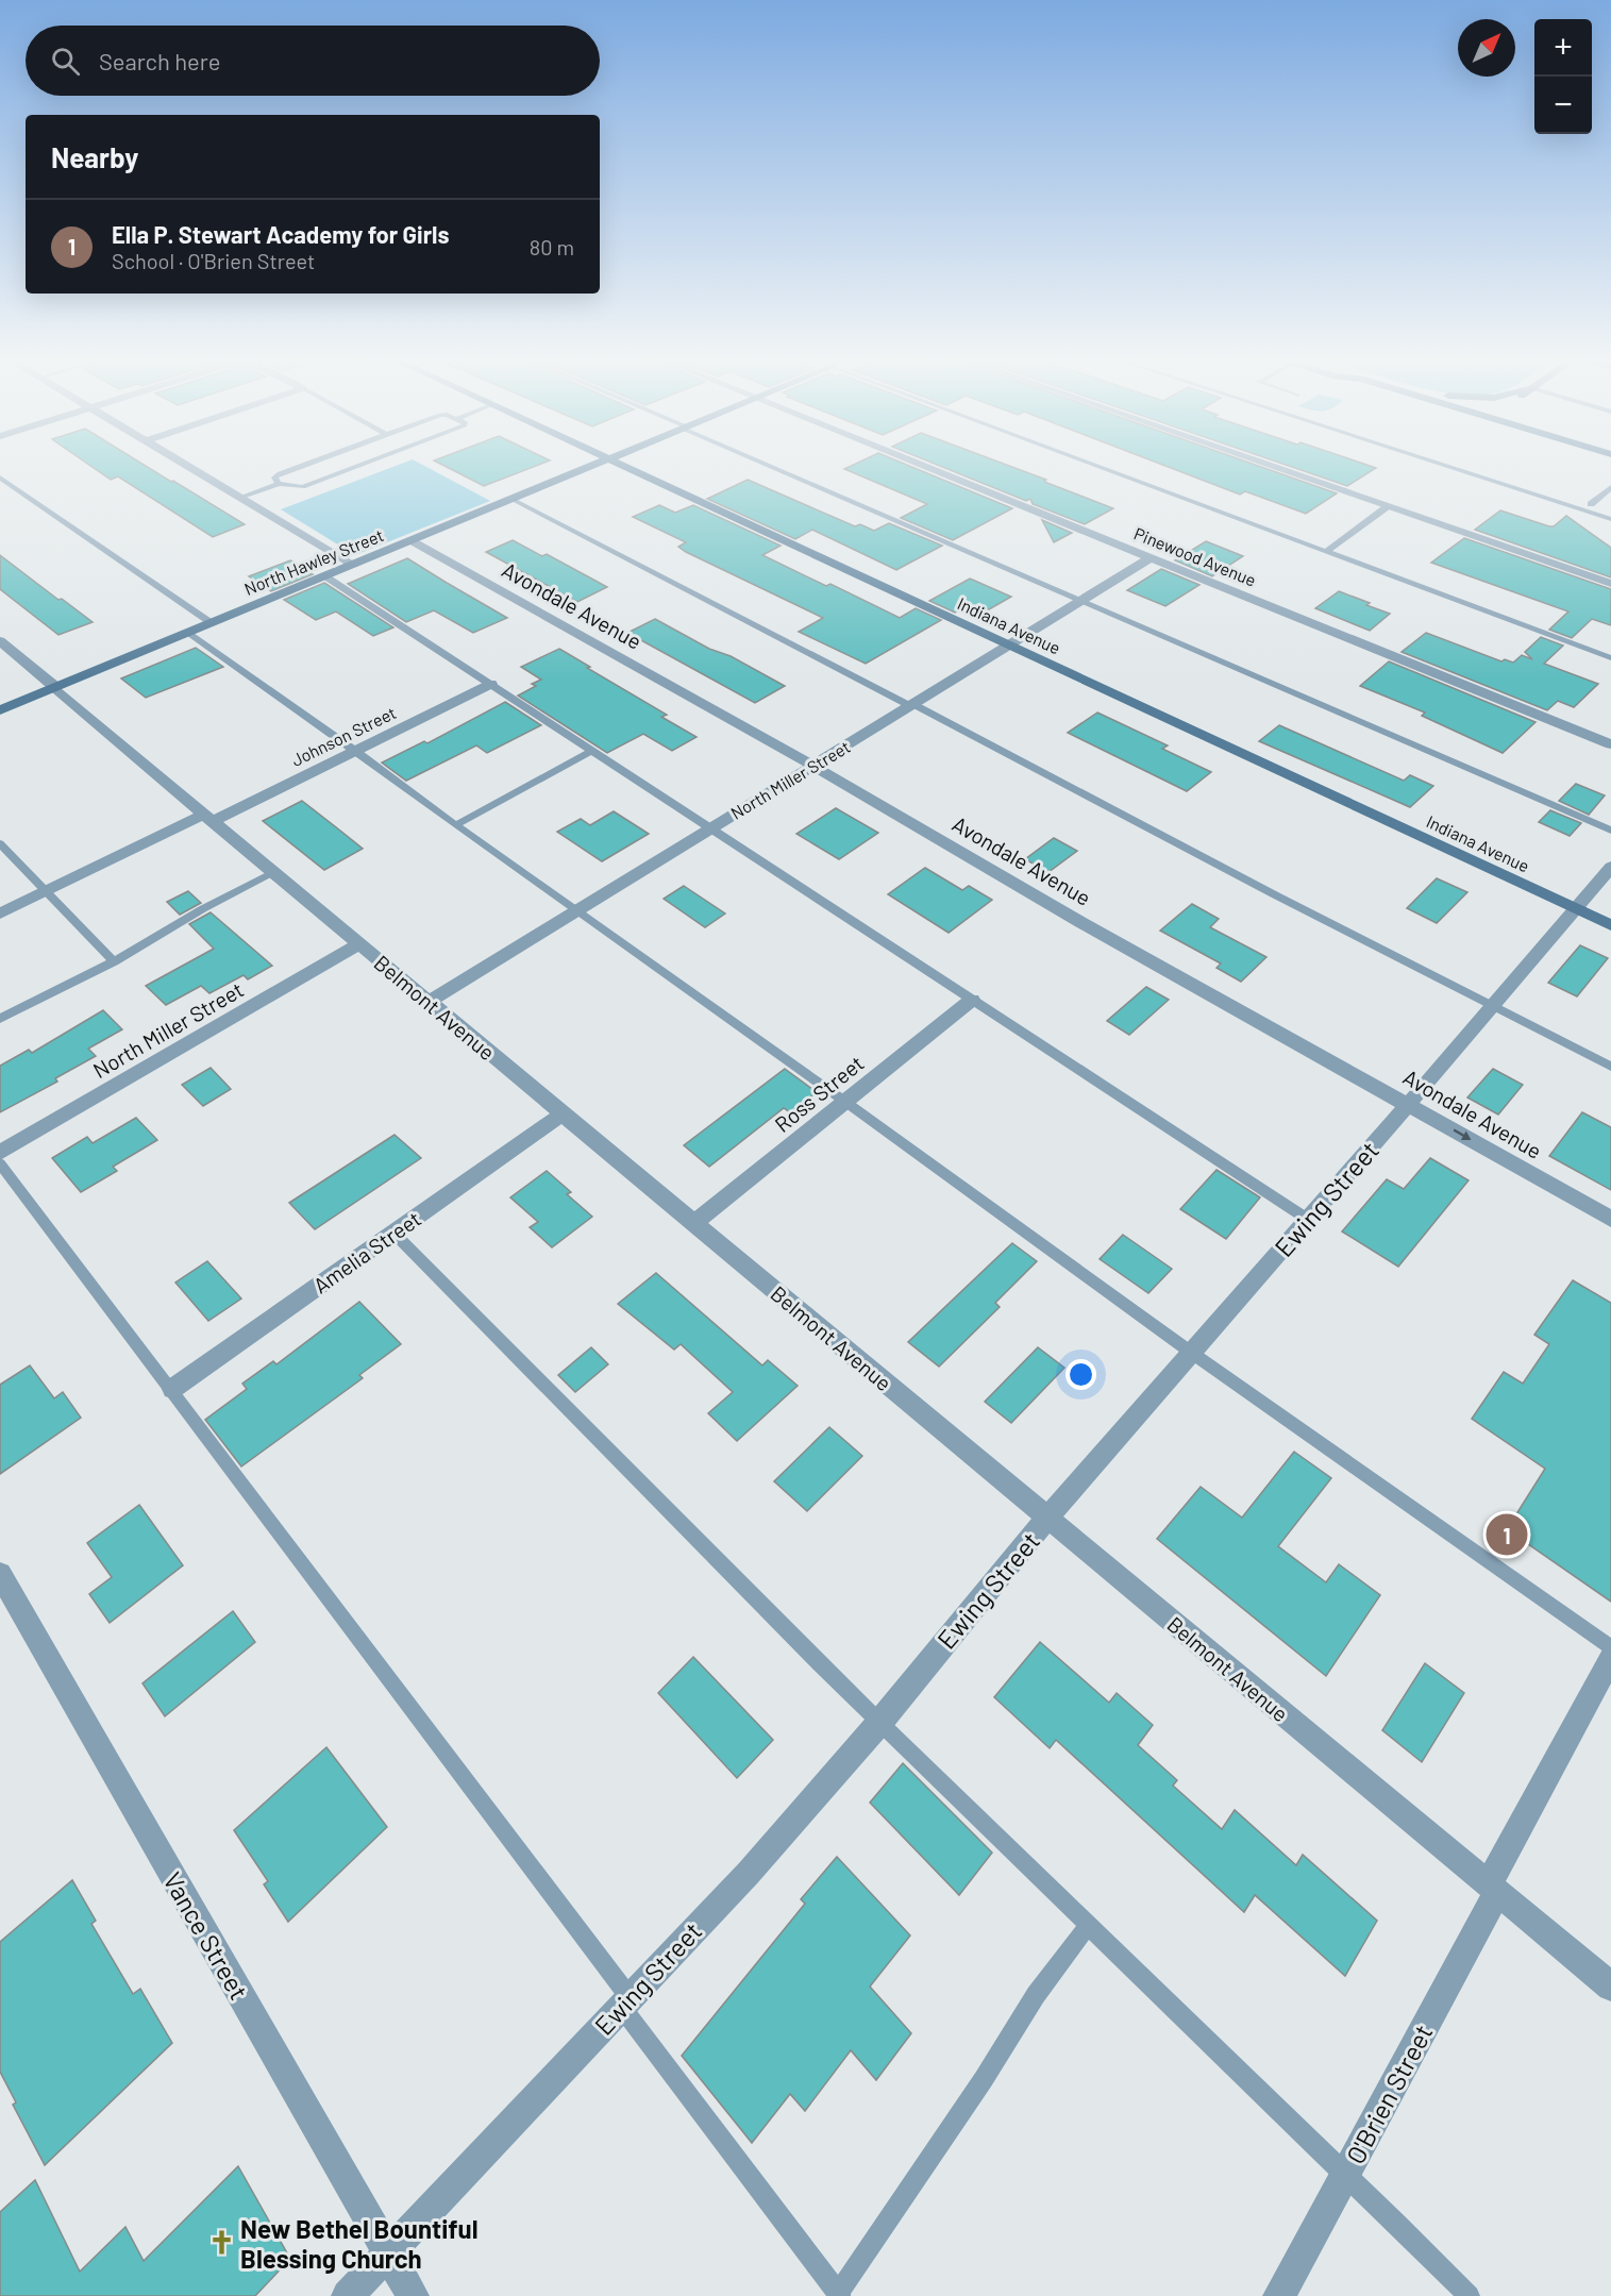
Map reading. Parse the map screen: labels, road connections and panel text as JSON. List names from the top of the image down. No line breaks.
{"streets":{"street":["Pinewood Avenue","North Hawley Street","Avondale Avenue","Indiana Avenue","Johnson Street","North Miller Street","Belmont Avenue","Ross Street","Ewing Street","Amelia Street","Vance Street","O'Brien Street"]},"crossings":[["Pinewood Avenue","North Miller Street"],["North Hawley Street","Avondale Avenue"],["North Hawley Street","Belmont Avenue"],["Avondale Avenue","North Miller Street"],["Avondale Avenue","Ewing Street"],["Indiana Avenue","North Miller Street"],["Indiana Avenue","Ewing Street"],["Johnson Street","Belmont Avenue"],["North Miller Street","Belmont Avenue"],["Belmont Avenue","Ross Street"],["Belmont Avenue","Ewing Street"],["Belmont Avenue","Amelia Street"],["Belmont Avenue","O'Brien Street"],["Ewing Street","Vance Street"]],"places":{"church":["New Bethel Bountiful Blessing Church"]},"north":"top right","page":{"map_buttons":["+","−"],"search":"Search here","heading":"Nearby","list":[{"mark":"1","name":"Ella P. Stewart Academy for Girls","note":"School · O'Brien Street","value":"80 m"}],"pins":"1"}}
